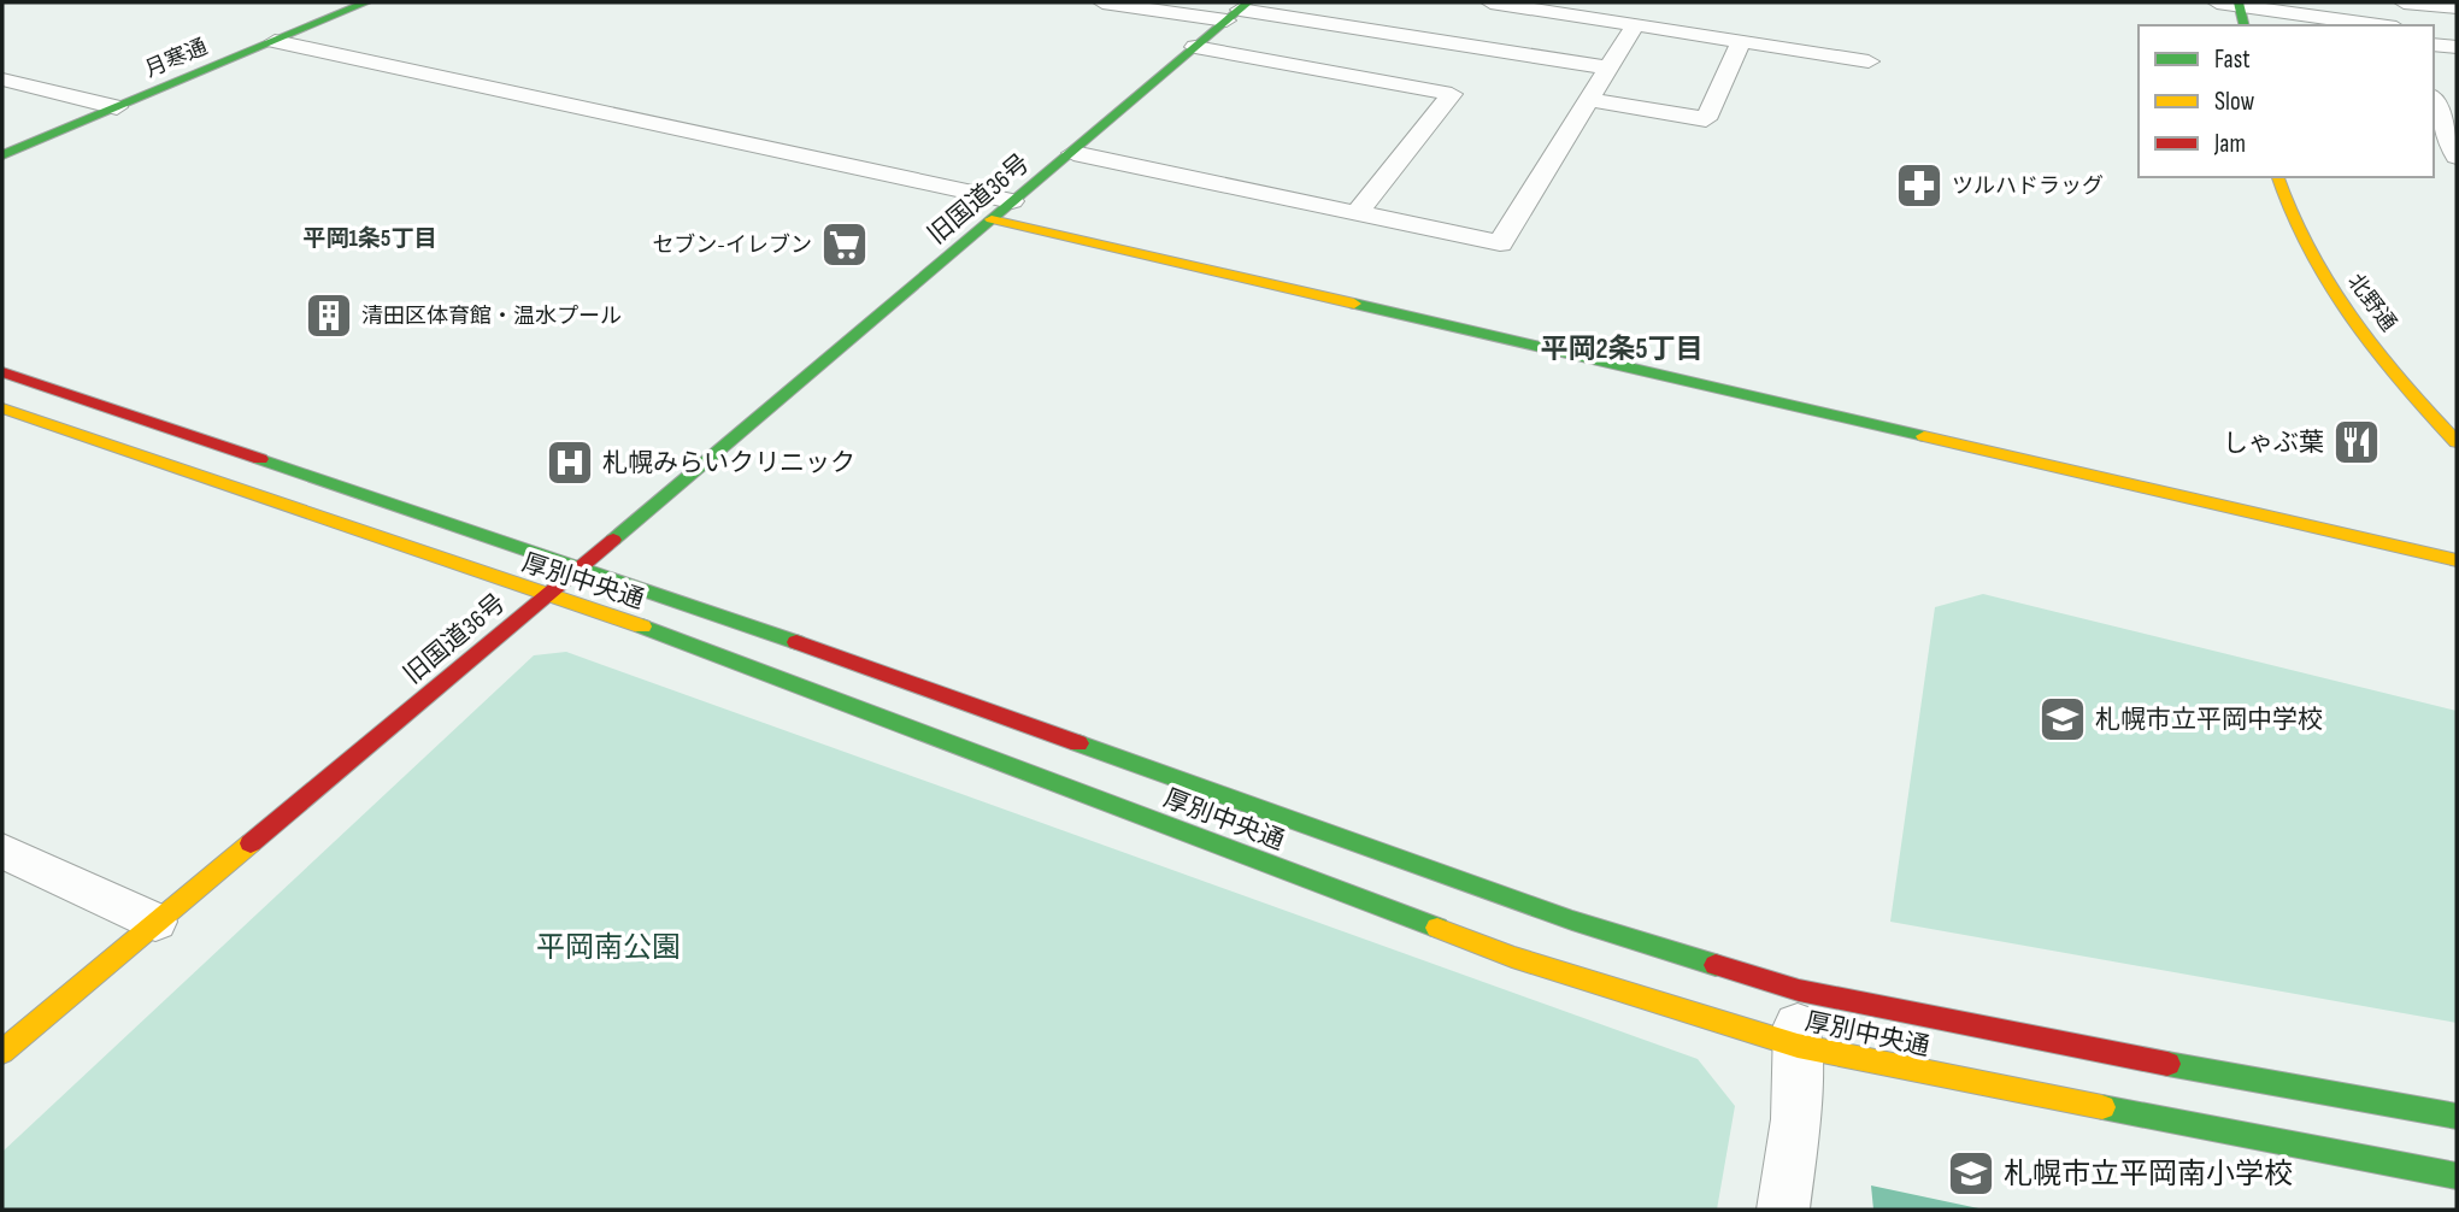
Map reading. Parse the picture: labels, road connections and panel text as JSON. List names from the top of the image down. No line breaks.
{"streets":{"main road":["月寒通","旧国道36号","北野通","厚別中央通"]},"crossings":[["旧国道36号","厚別中央通"]],"districts":["平岡1条5丁目","平岡2条5丁目"],"parks":["平岡南公園"],"places":{"pharmacy":["ツルハドラッグ"],"supermarket":["セブン-イレブン"],"building":["清田区体育館・温水プール"],"restaurant":["しゃぶ葉"],"hospital":["札幌みらいクリニック"],"school or university":["札幌市立平岡中学校","札幌市立平岡南小学校"]},"legend":["Fast","Slow","Jam"]}
